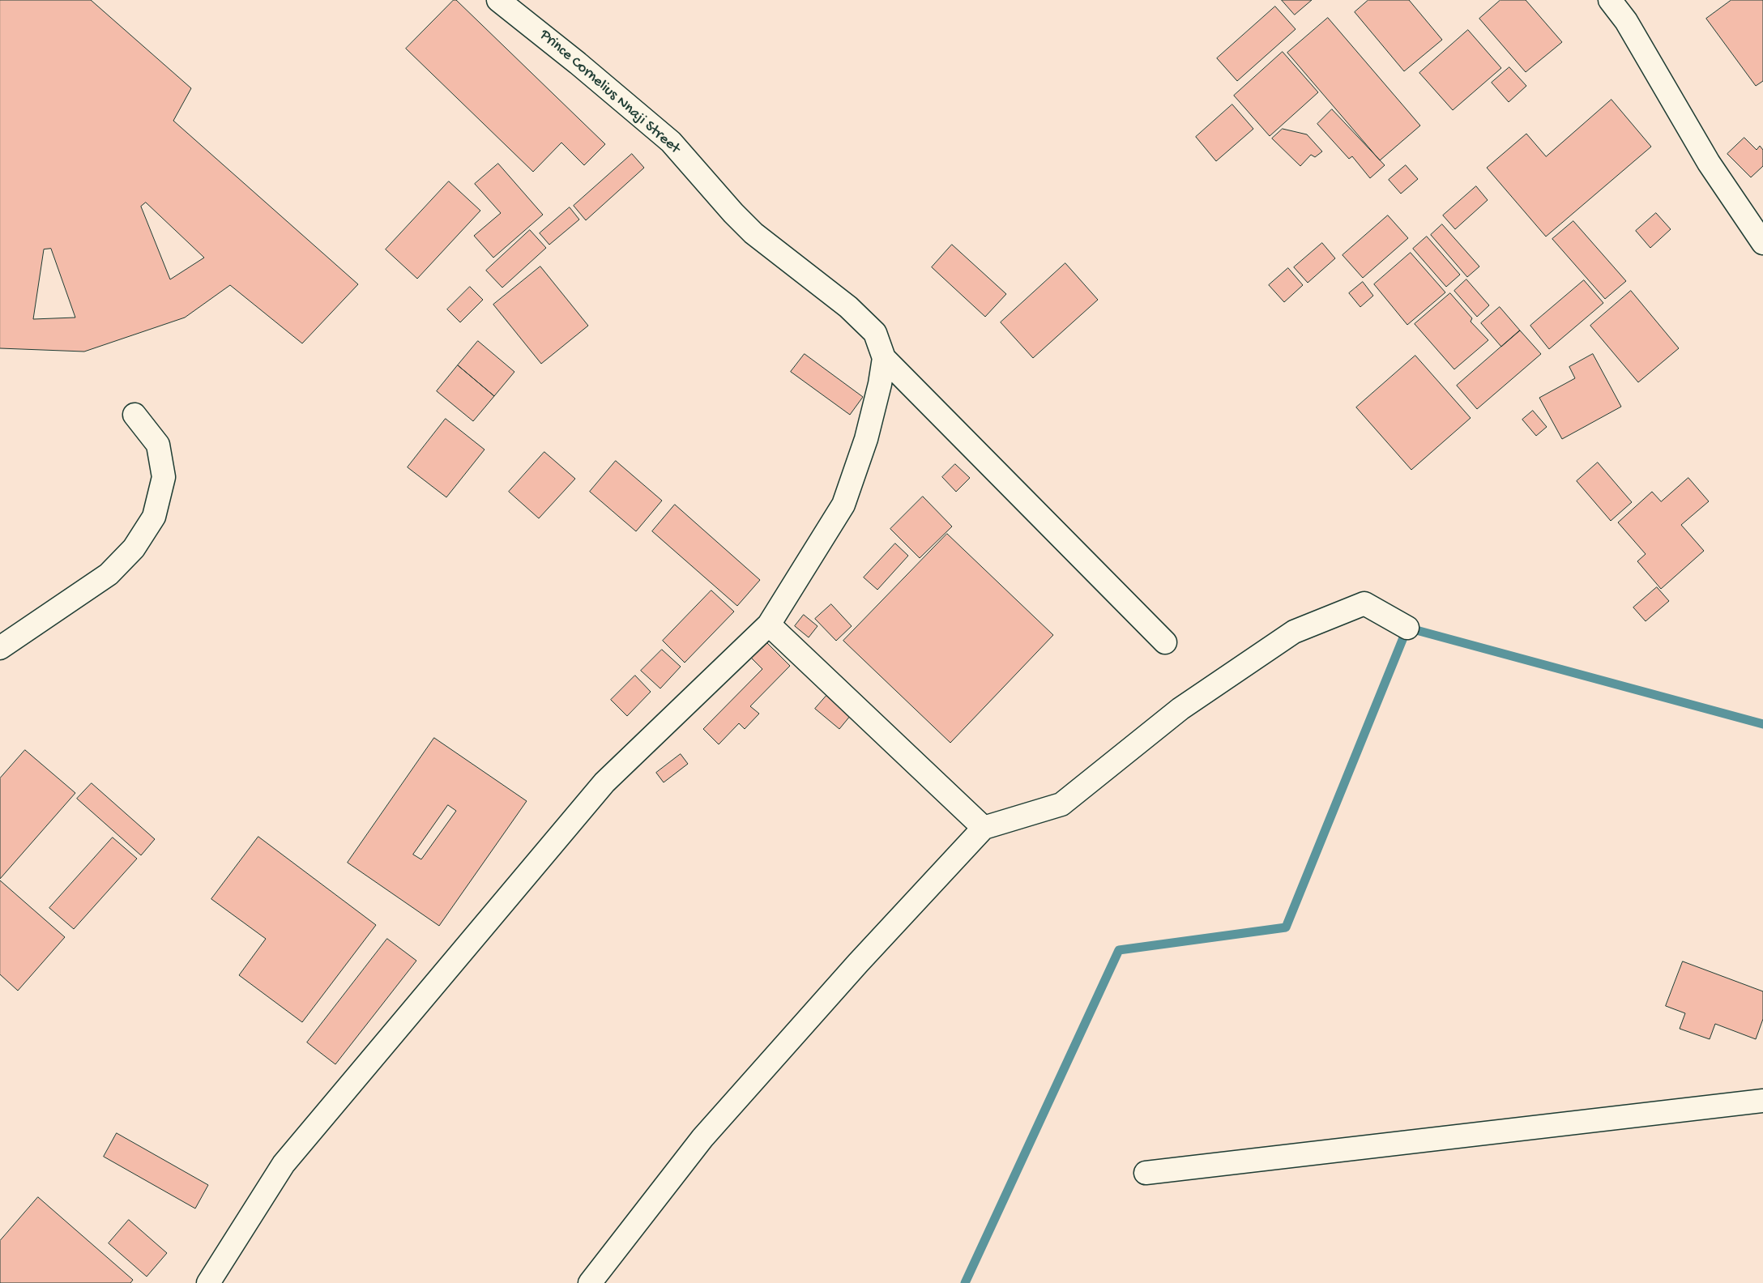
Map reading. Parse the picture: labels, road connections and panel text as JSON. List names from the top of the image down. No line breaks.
{"streets":{"street":["Prince Cornelius Nnaji Street"]}}
